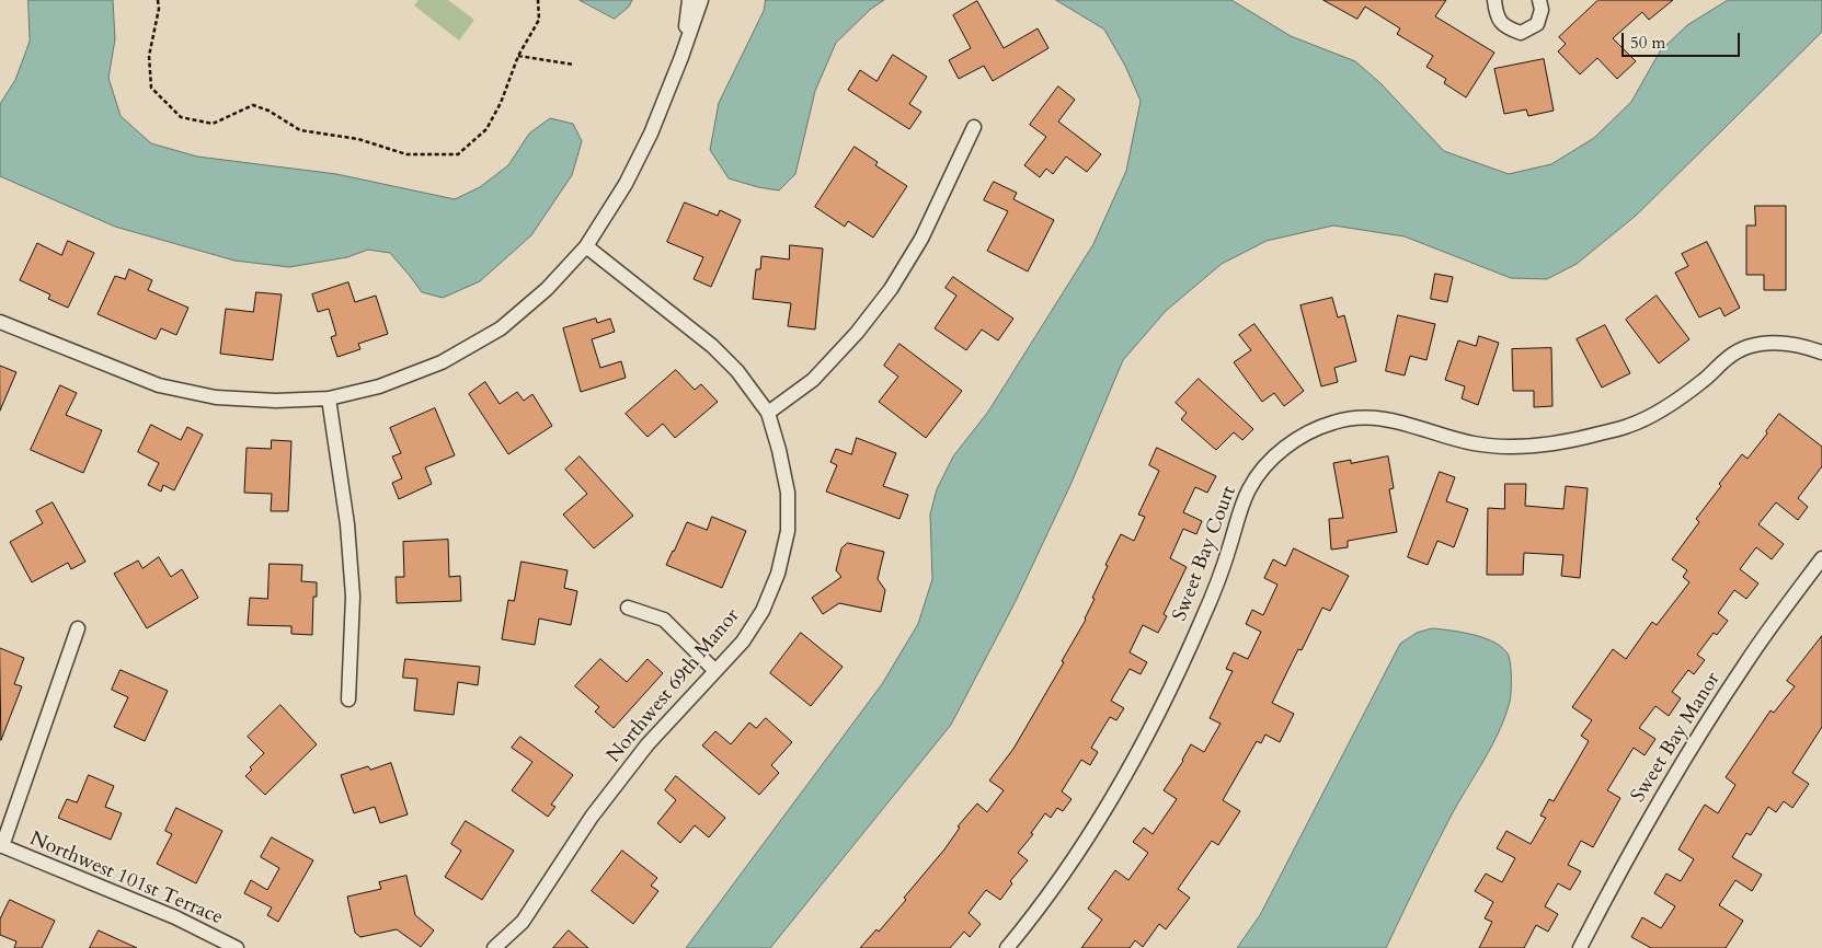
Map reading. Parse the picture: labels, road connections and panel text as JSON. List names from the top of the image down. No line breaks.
{"streets":{"street":["Sweet Bay Court","Northwest 69th Manor","Sweet Bay Manor","Northwest 101st Terrace"]},"scale_bar":"50 m"}
